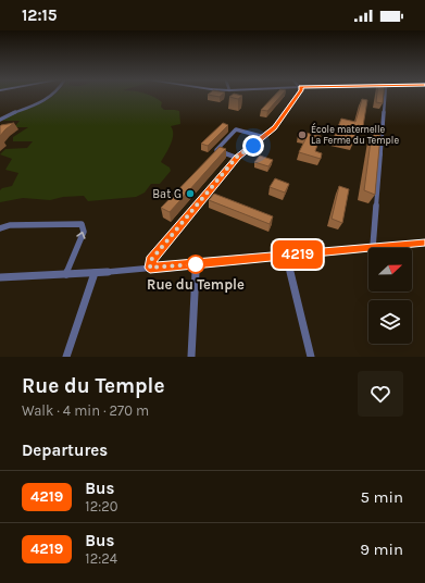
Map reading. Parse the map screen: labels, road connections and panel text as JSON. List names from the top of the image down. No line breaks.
{"places":["École maternelle La Ferme du Temple","Bat G","Rue du Temple"],"lines":["bus line 4219"],"north":"right","page":{"status":"12:15","on_map":"4219","heading":[["Rue du Temple","Walk · 4 min · 270 m"],"Departures"],"list":[{"mark":"4219","name":"Bus","note":"12:20","value":"5 min"},{"mark":"4219","name":"Bus","note":"12:24","value":"9 min"}]}}
